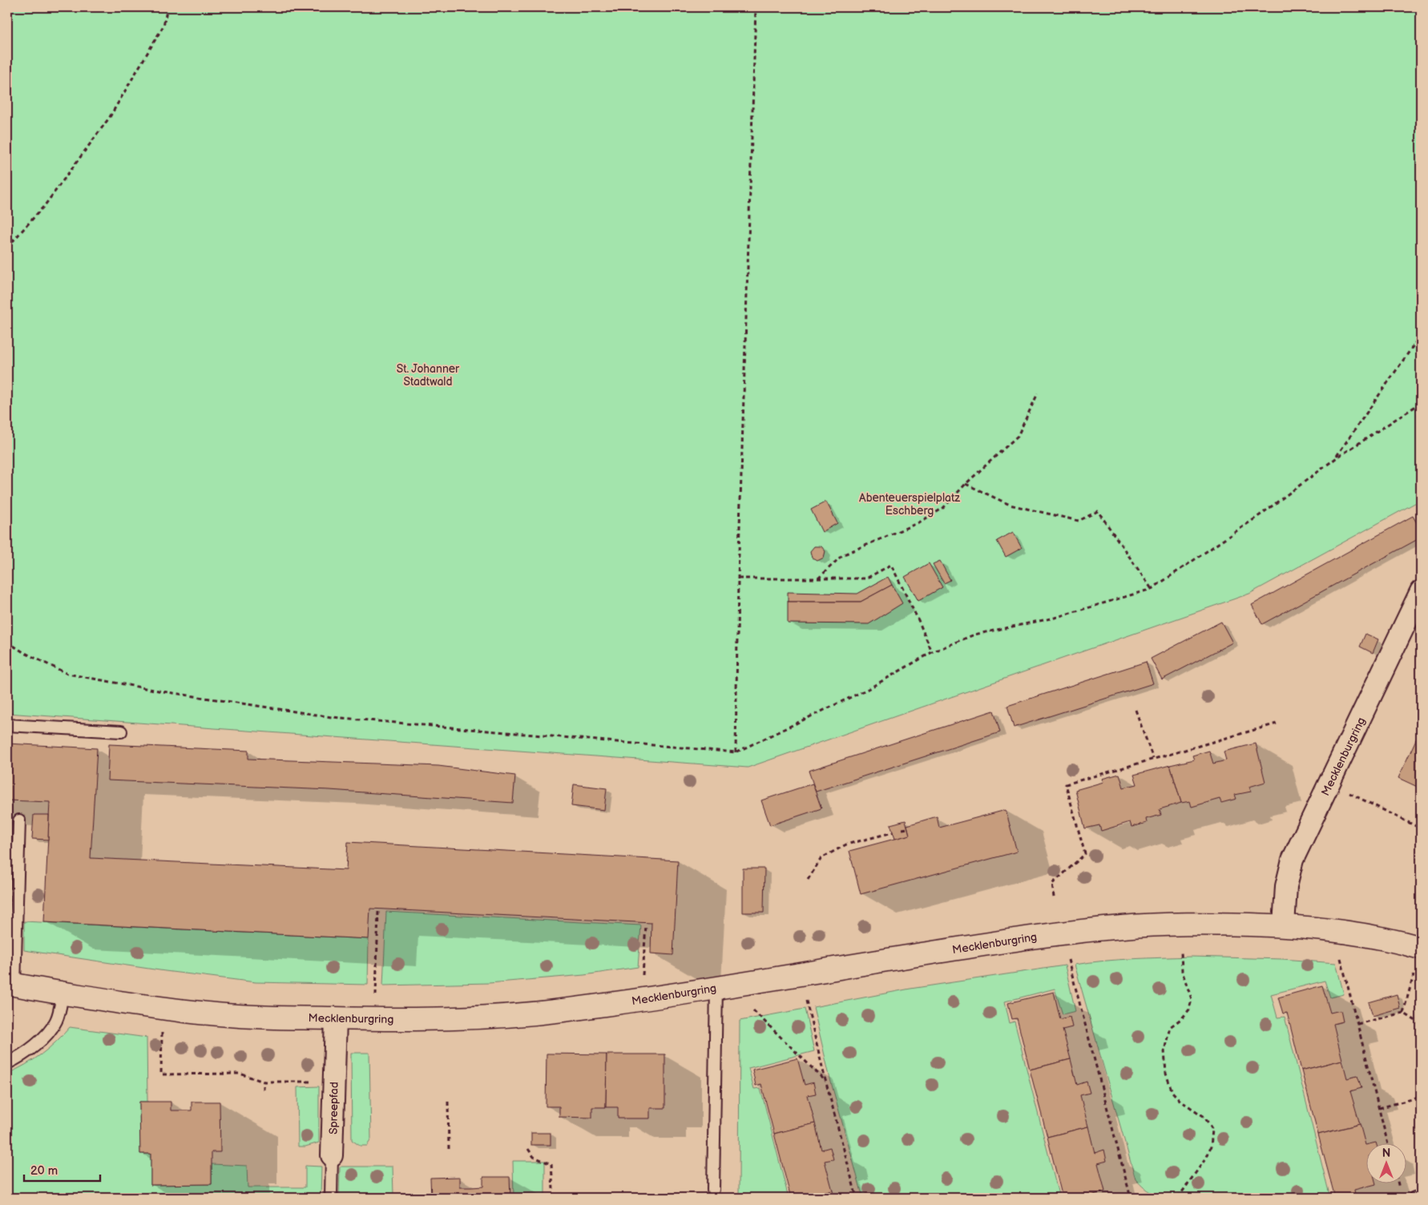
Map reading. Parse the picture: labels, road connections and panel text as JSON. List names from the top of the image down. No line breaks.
{"streets":{"street":["Mecklenburgring","Spreepfad"]},"crossings":[["Mecklenburgring","Spreepfad"]],"parks":["St. Johanner Stadtwald","Abenteuerspielplatz Eschberg"],"scale_bar":"20 m","north":"top"}
